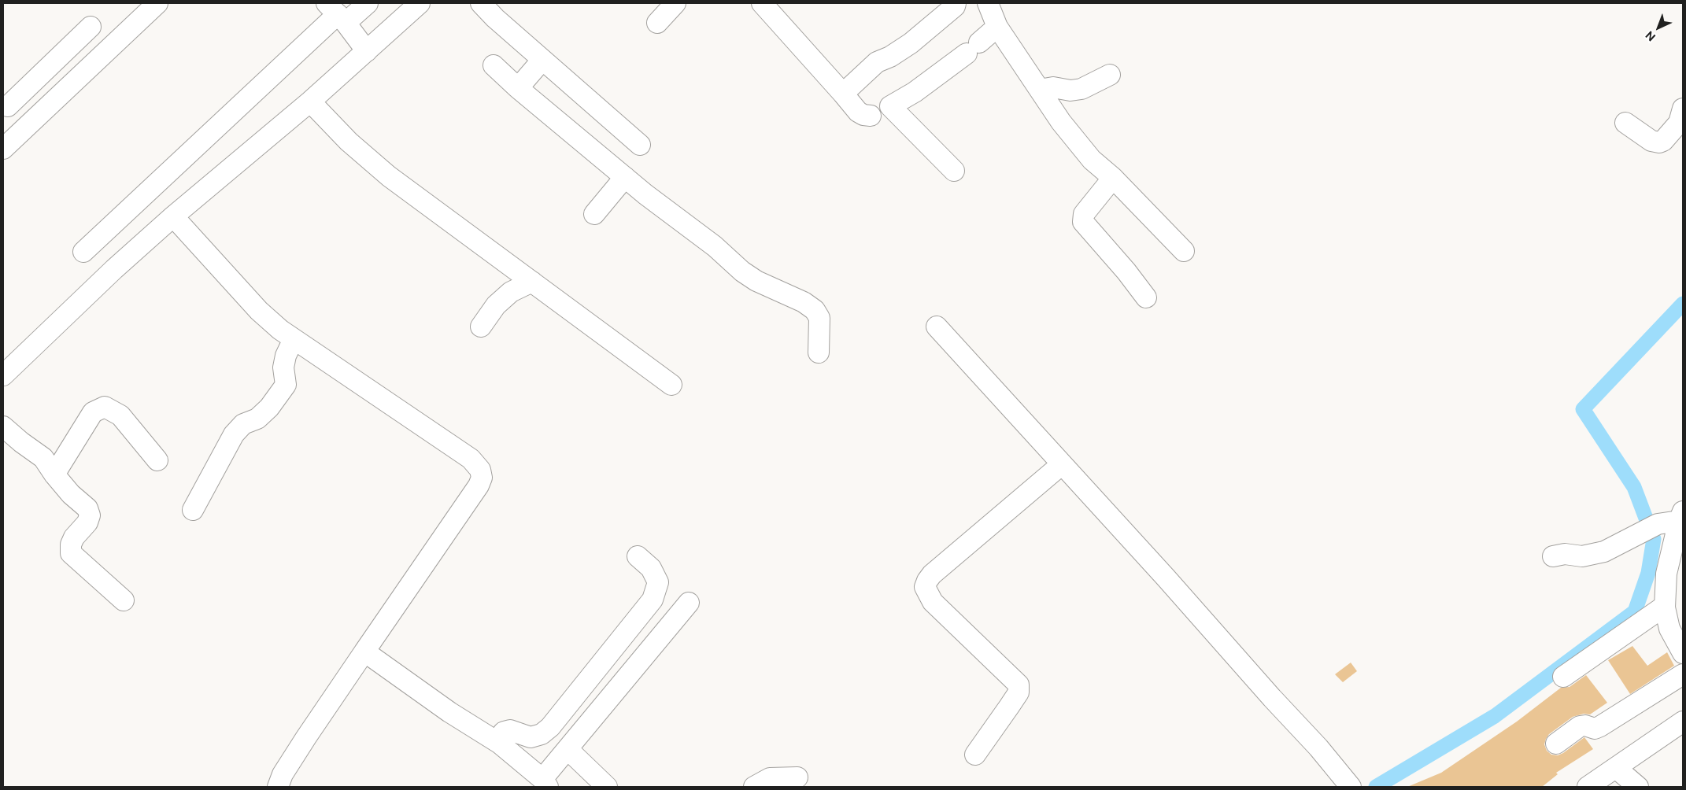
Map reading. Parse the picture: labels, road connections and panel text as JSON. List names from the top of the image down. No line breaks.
{"north":"bottom left"}
